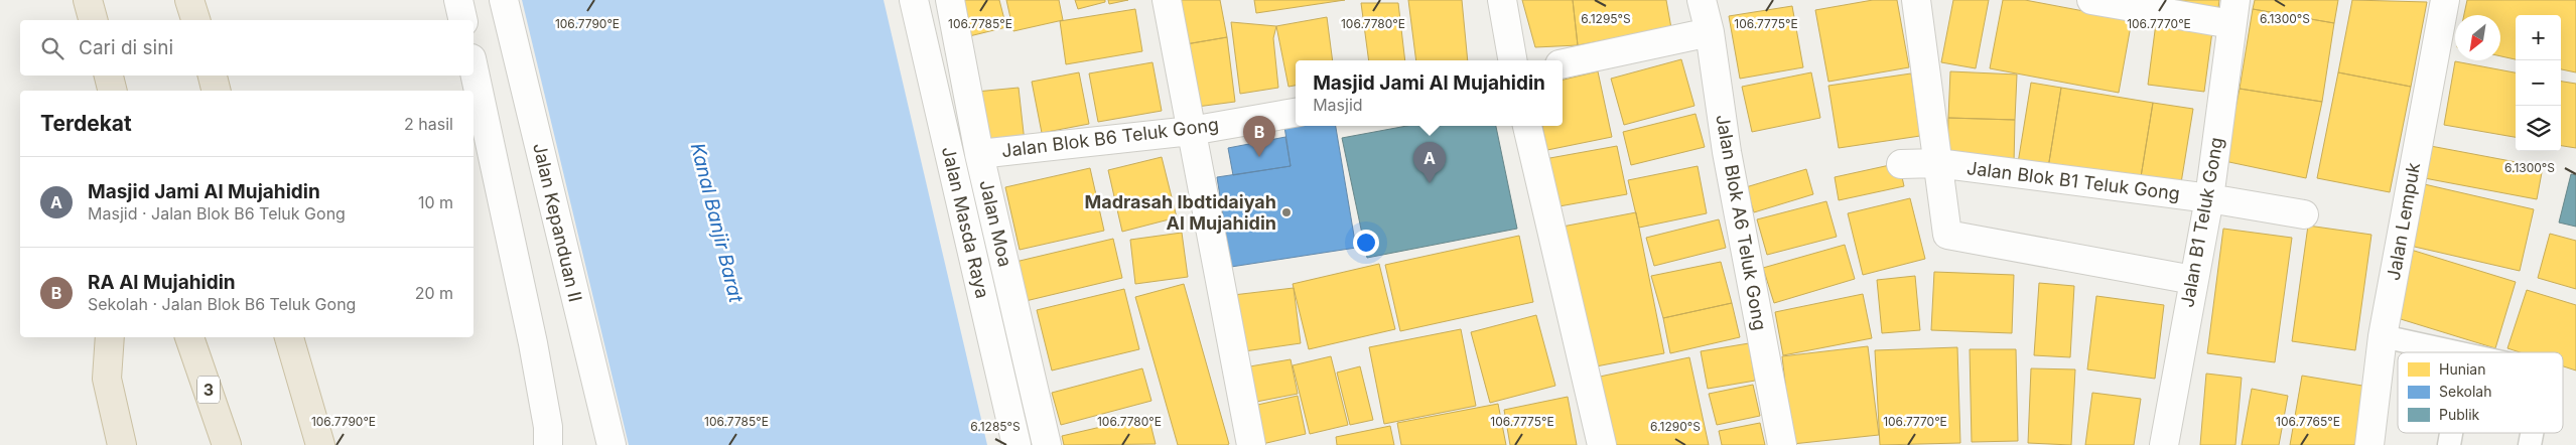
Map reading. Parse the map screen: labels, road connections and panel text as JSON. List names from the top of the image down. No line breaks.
{"streets":{"highway":["3"],"street":["Jalan Blok B6 Teluk Gong","Jalan Blok B1 Teluk Gong","Jalan Lempuk","Jalan Kepanduan II","Jalan Masda Raya","Jalan Blok A6 Teluk Gong","Jalan B1 Teluk Gong","Jalan Moa"]},"crossings":[["Jalan Blok B6 Teluk Gong","Jalan Moa"],["Jalan Blok B1 Teluk Gong","Jalan B1 Teluk Gong"]],"water":["Kanal Banjir Barat"],"places":["Madrasah Ibdtidaiyah Al Mujahidin"],"legend":["Hunian","Sekolah","Publik"],"north":"bottom left","page":{"map_buttons":["+","−"],"search":"Cari di sini","popup":["Masjid Jami Al Mujahidin","Masjid"],"heading":["Terdekat","2 hasil"],"pins":["B","A"],"list":[{"mark":"A","name":"Masjid Jami Al Mujahidin","note":"Masjid · Jalan Blok B6 Teluk Gong","value":"10 m"},{"mark":"B","name":"RA Al Mujahidin","note":"Sekolah · Jalan Blok B6 Teluk Gong","value":"20 m"}]},"coordinates":["6.1295°S","6.1300°S","106.7770°E","106.7790°E","106.7785°E","106.7780°E","106.7775°E","106.7765°E","6.1285°S","6.1290°S"]}
